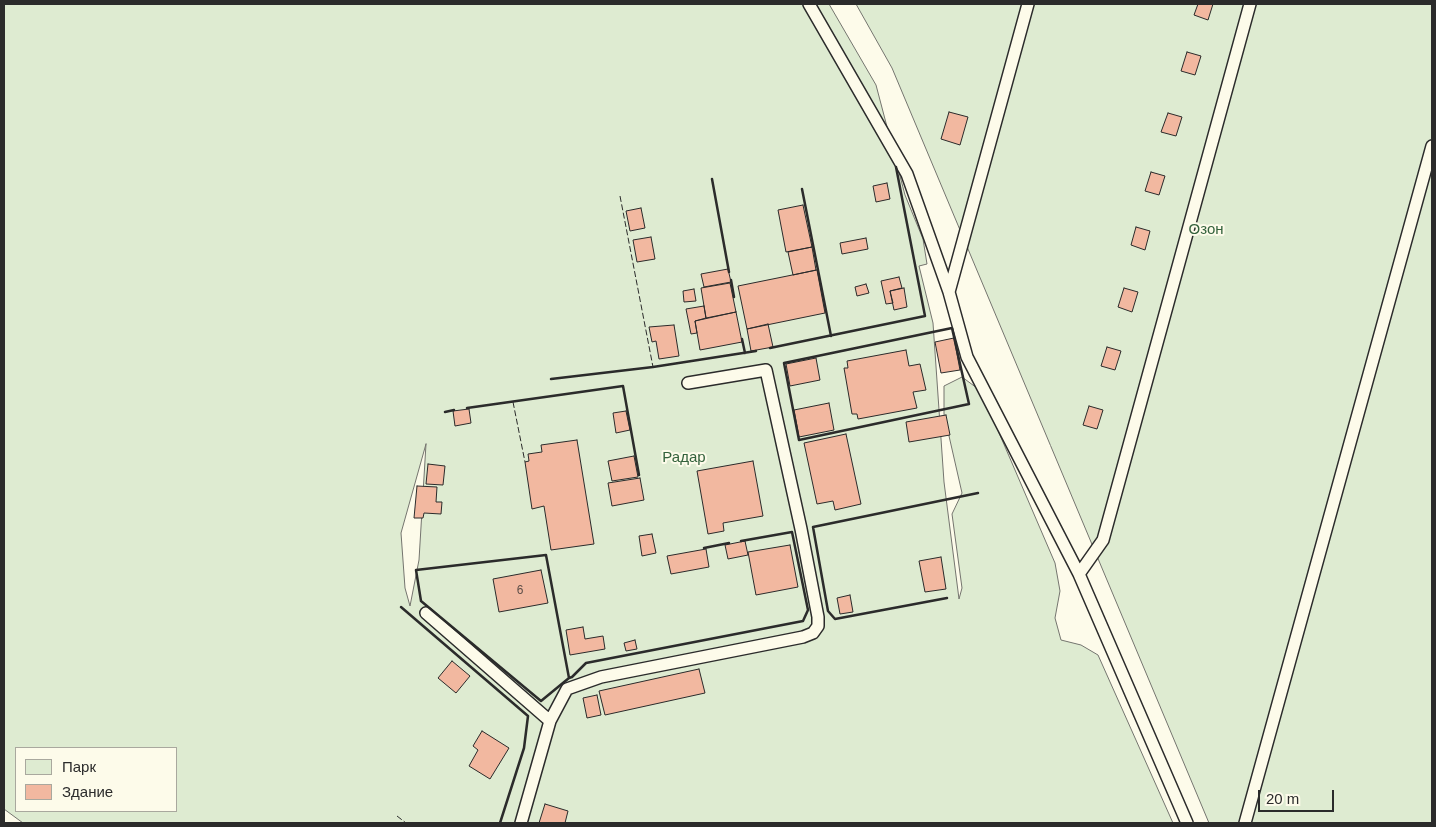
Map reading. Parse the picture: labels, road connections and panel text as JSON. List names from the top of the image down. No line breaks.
{"parks":["Озон","Радар"],"house_numbers":["6"],"legend":["Парк","Здание"],"scale_bar":"20 m"}
